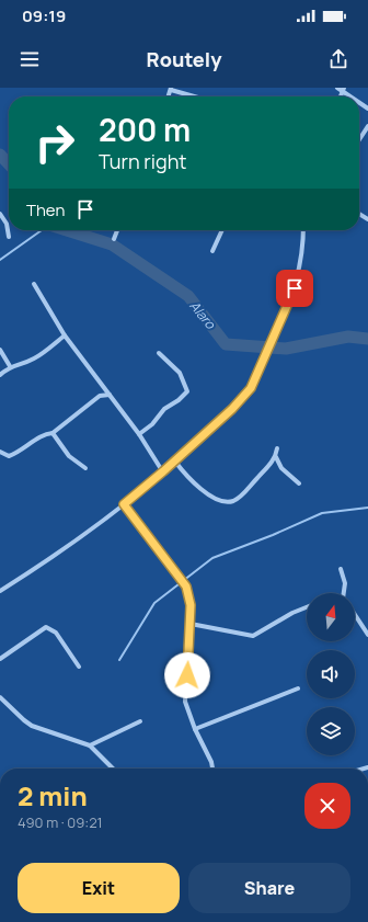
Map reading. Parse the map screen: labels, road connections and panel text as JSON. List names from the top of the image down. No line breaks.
{"water":["Alaro"],"north":"top","page":{"status":"09:19","header":"Routely","turn":["200 m","Turn right"],"then":"Then","heading":["2 min","490 m · 09:21"],"buttons":["Exit","Share"]}}
